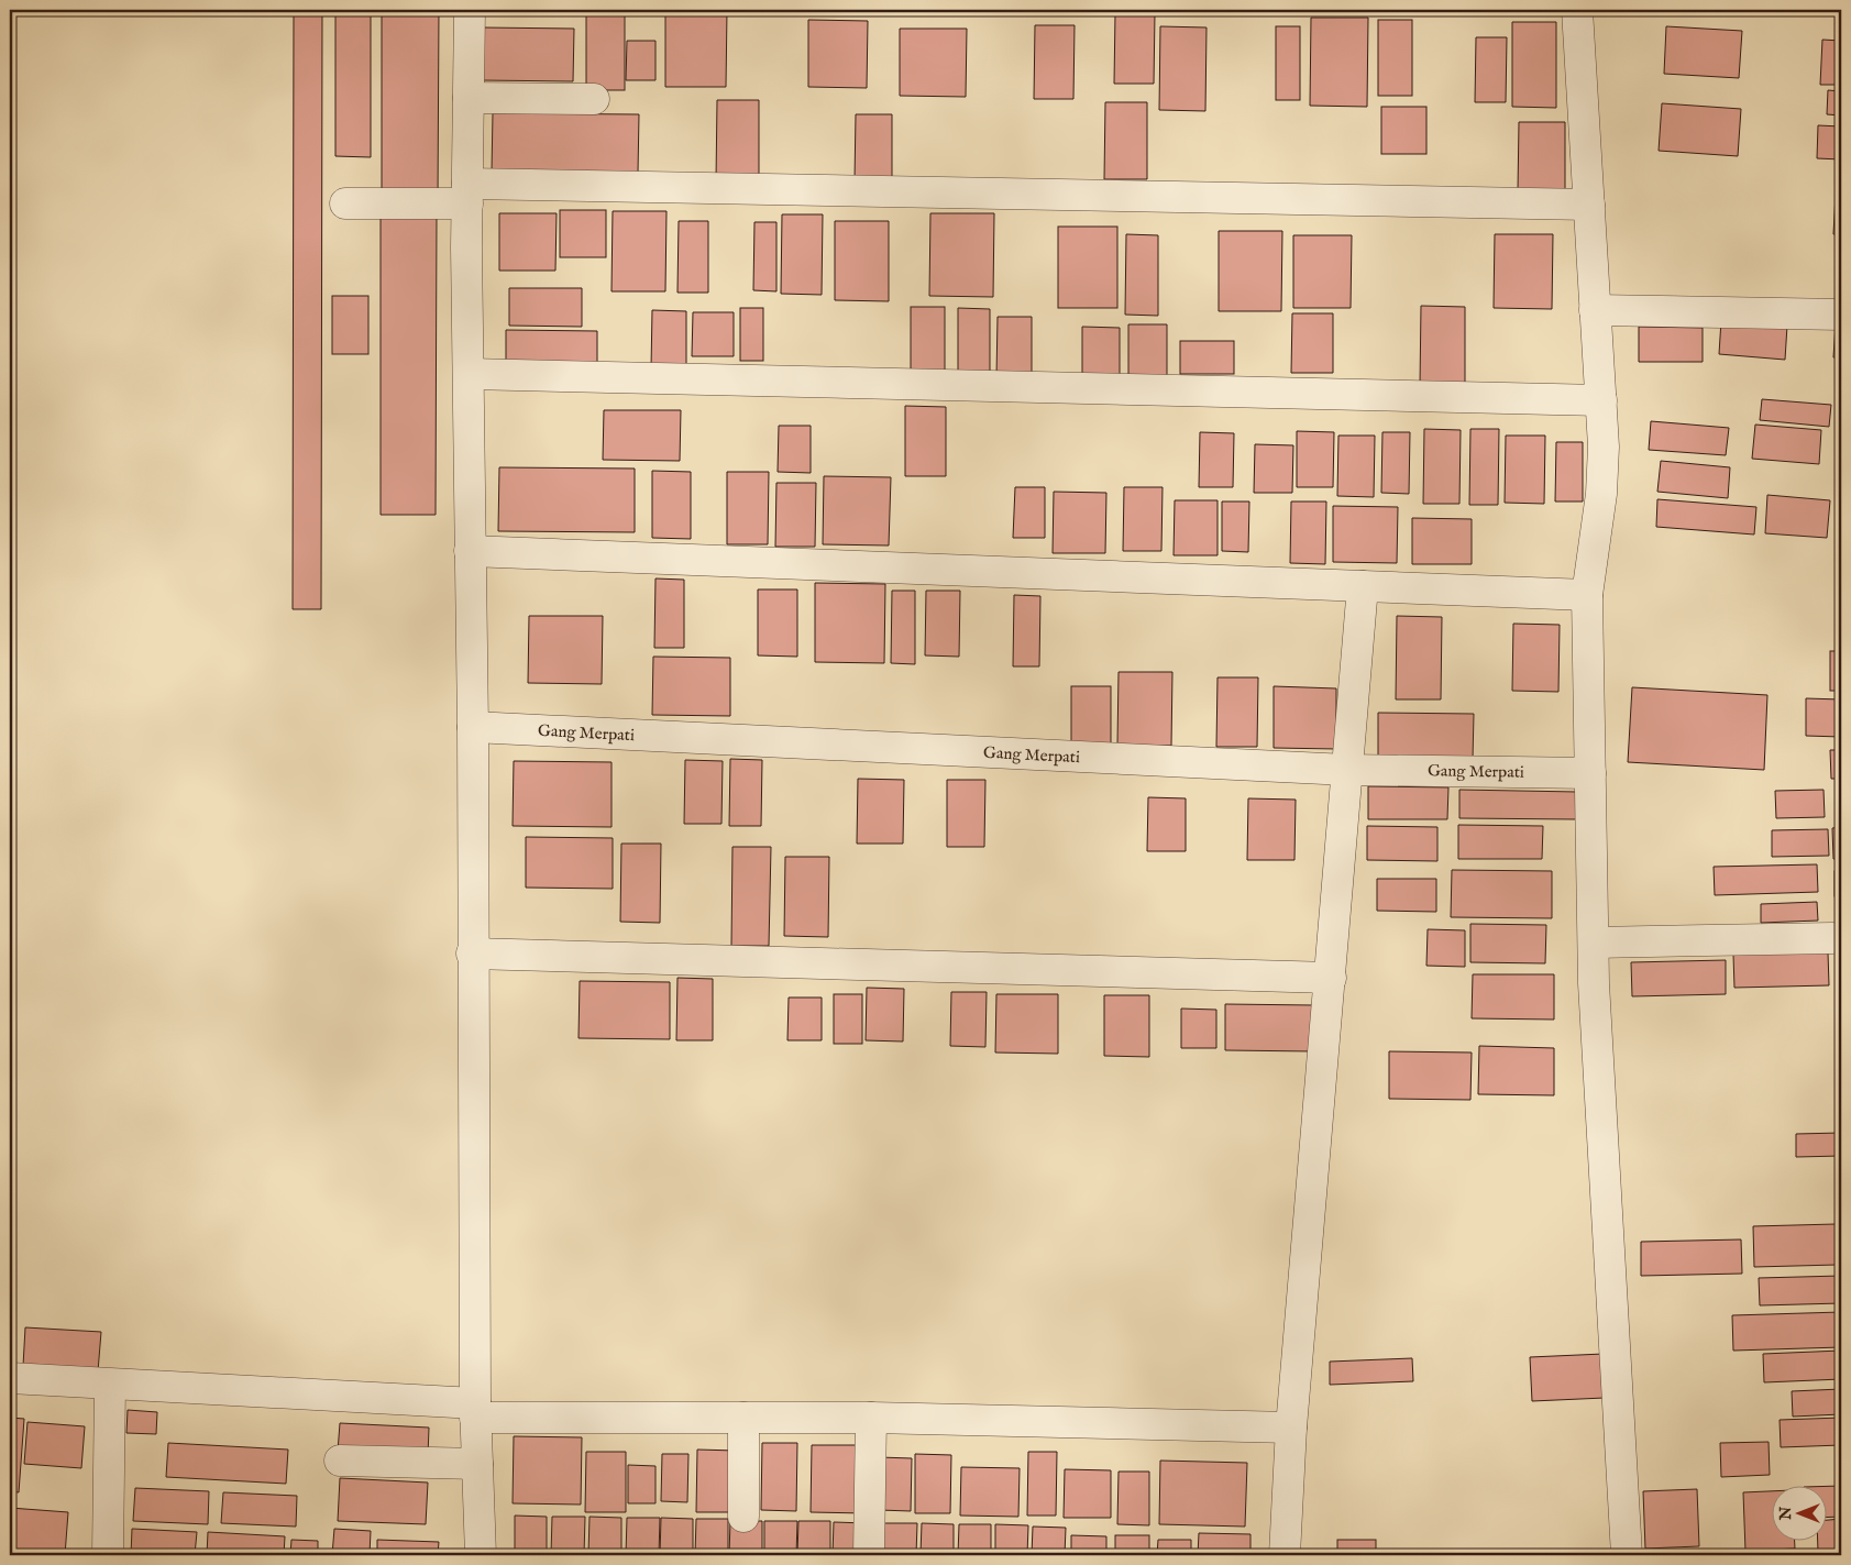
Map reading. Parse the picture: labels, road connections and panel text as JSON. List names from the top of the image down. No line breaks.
{"streets":{"street":["Gang Merpati"]},"north":"left"}
